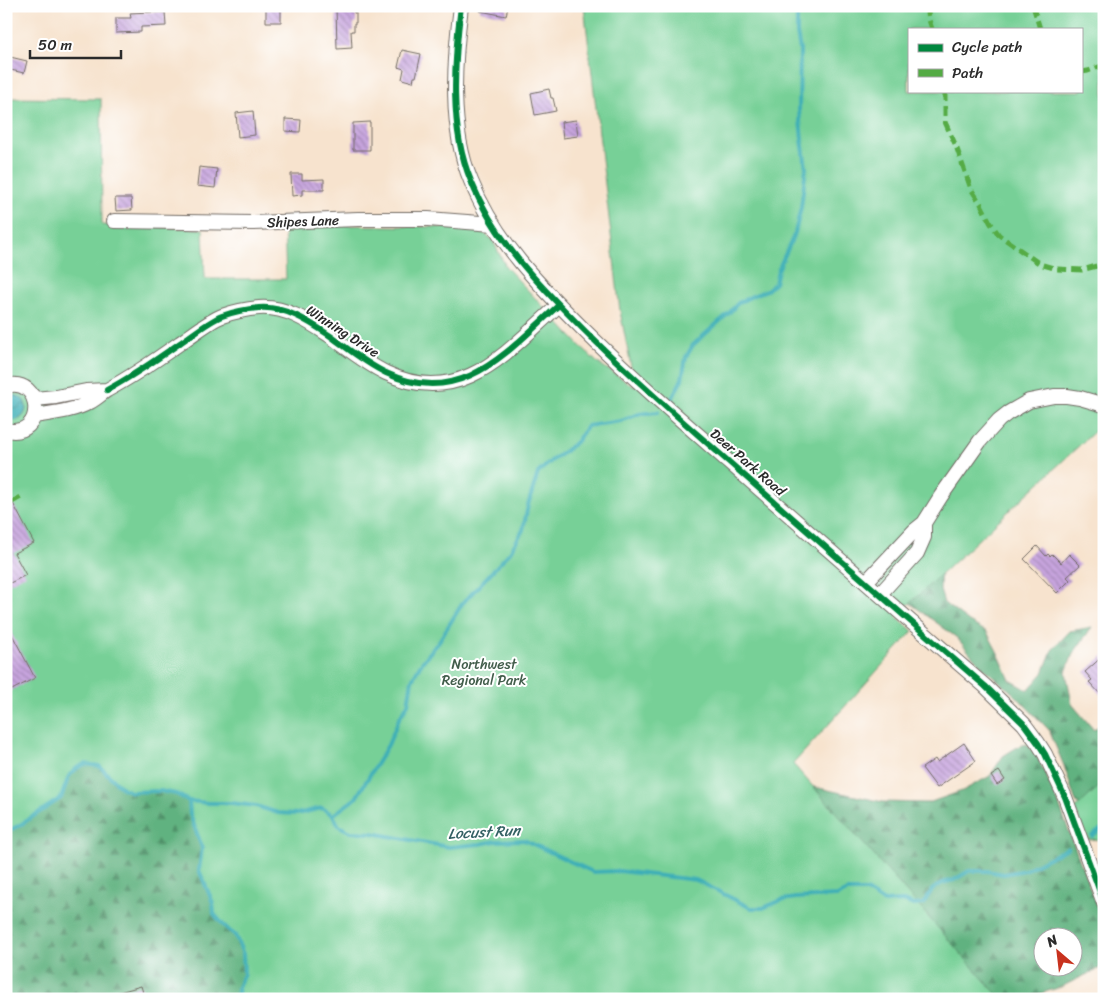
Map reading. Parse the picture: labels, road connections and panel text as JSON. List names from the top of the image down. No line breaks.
{"streets":{"street":["Shipes Lane","Winning Drive","Deer Park Road"]},"crossings":[["Shipes Lane","Deer Park Road"],["Winning Drive","Deer Park Road"]],"water":["Locust Run"],"parks":["Northwest Regional Park"],"legend":["Cycle path","Path"],"scale_bar":"50 m","north":"top left"}
